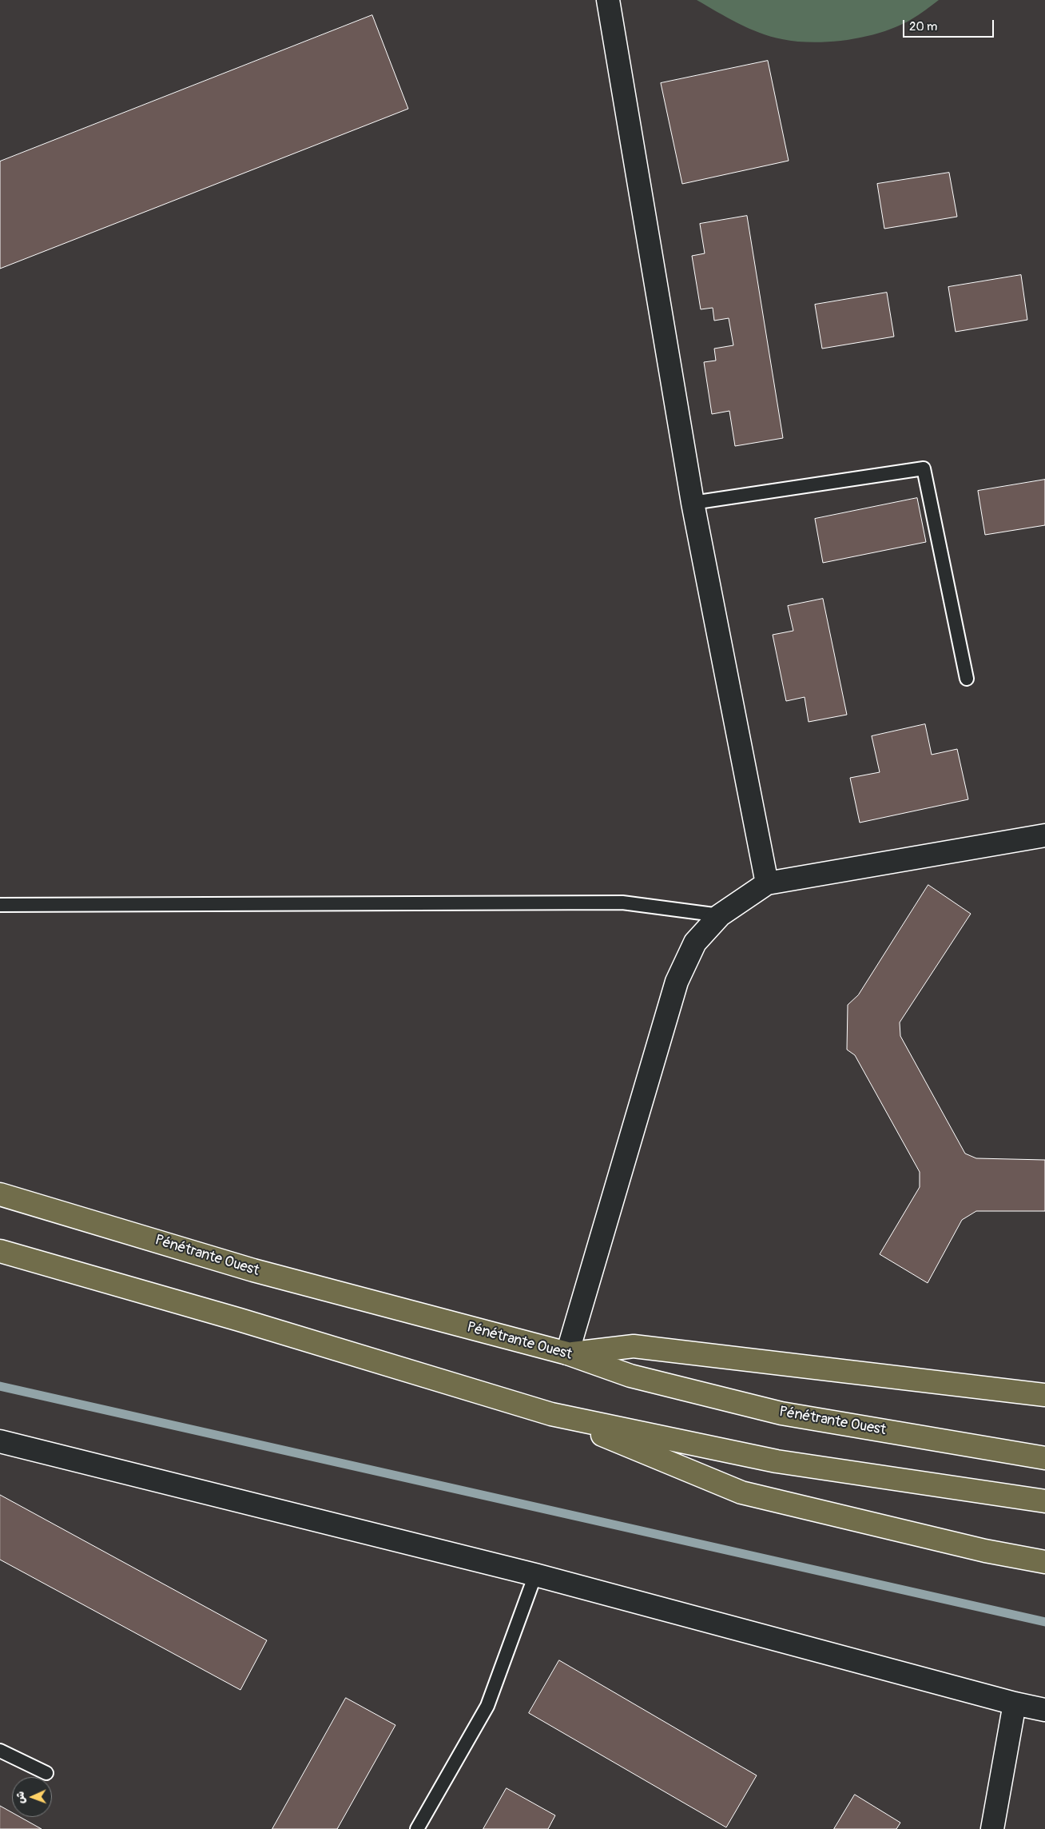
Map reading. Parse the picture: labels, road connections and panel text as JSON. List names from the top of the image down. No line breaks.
{"streets":{"highway":["Pénétrante Ouest"]},"scale_bar":"20 m","north":"left"}
